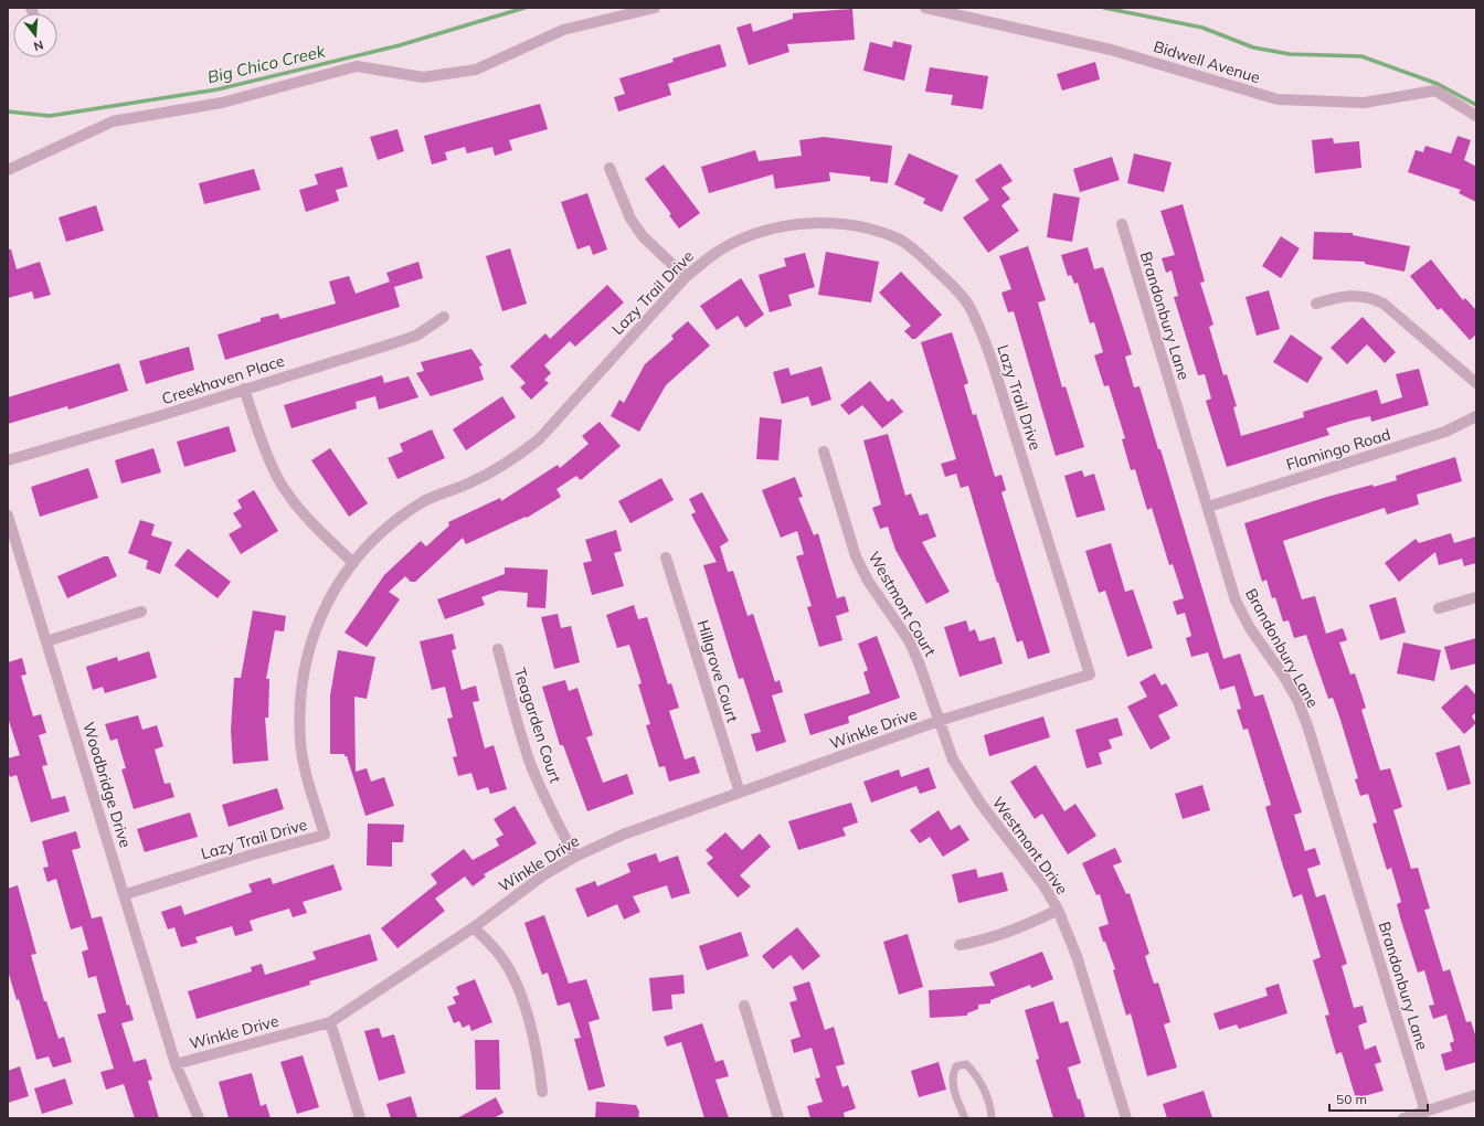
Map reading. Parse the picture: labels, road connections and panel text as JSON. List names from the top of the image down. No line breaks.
{"streets":{"street":["Bidwell Avenue","Lazy Trail Drive","Brandonbury Lane","Creekhaven Place","Flamingo Road","Westmont Court","Hillgrove Court","Teagarden Court","Winkle Drive","Woodbridge Drive","Westmont Drive"]},"crossings":[["Lazy Trail Drive","Westmont Court"],["Lazy Trail Drive","Winkle Drive"],["Lazy Trail Drive","Woodbridge Drive"],["Lazy Trail Drive","Westmont Drive"],["Brandonbury Lane","Flamingo Road"],["Westmont Court","Winkle Drive"],["Westmont Court","Westmont Drive"],["Hillgrove Court","Winkle Drive"],["Teagarden Court","Winkle Drive"],["Winkle Drive","Woodbridge Drive"],["Winkle Drive","Westmont Drive"]],"water":["Big Chico Creek"],"scale_bar":"50 m","north":"bottom"}
